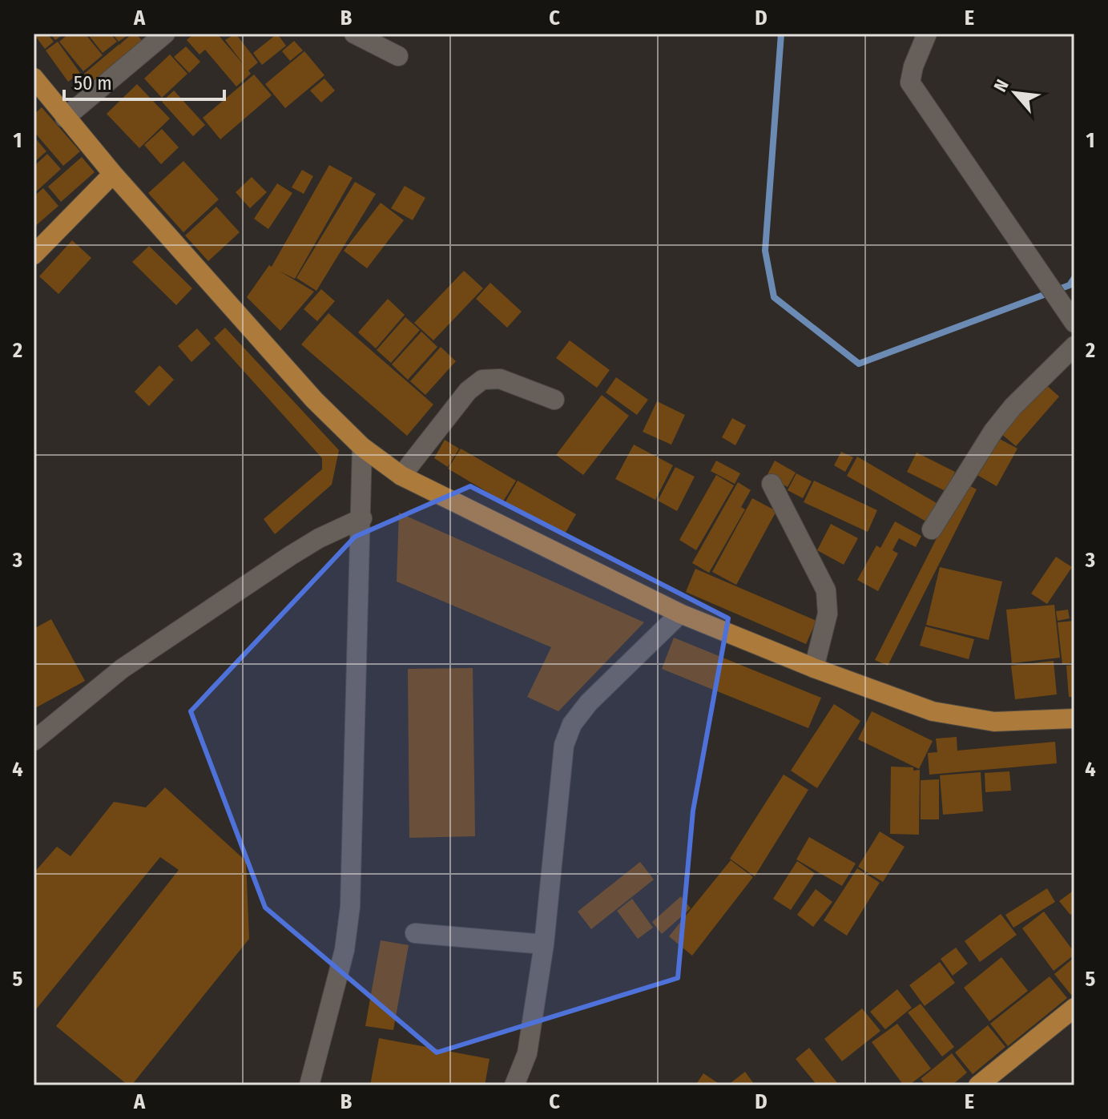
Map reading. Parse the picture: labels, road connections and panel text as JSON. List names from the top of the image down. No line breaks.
{"scale_bar":"50 m","north":"top left","grid":{"columns":["A","B","C","D","E"],"rows":["1","2","3","4","5"]}}
